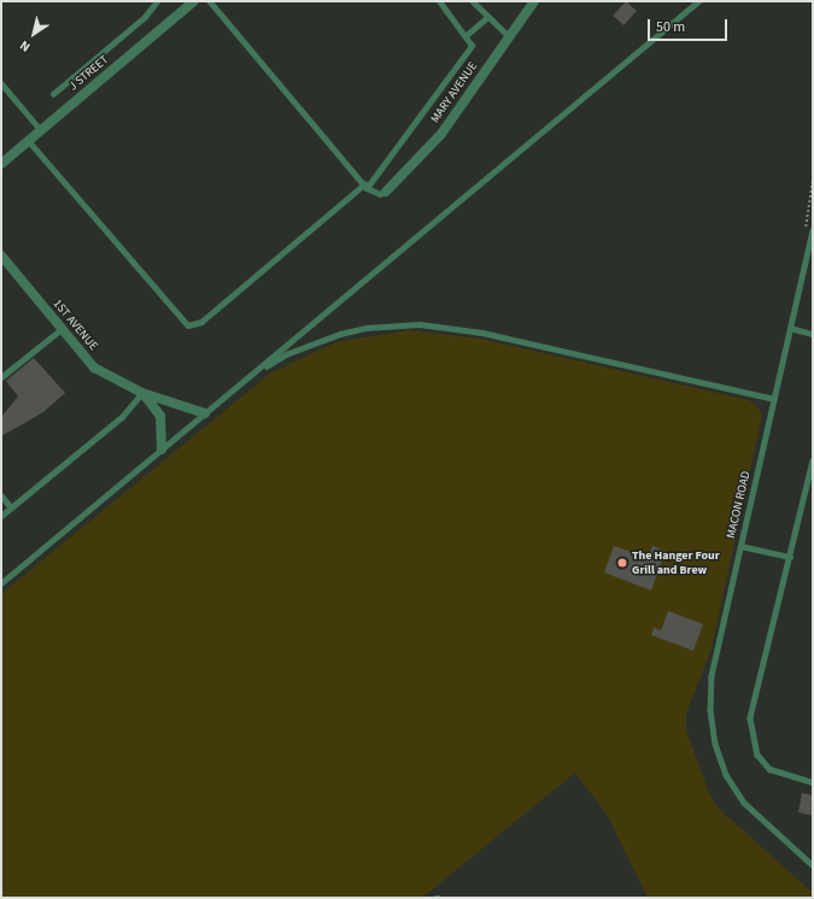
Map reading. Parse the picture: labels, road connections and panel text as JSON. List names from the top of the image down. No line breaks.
{"streets":{"street":["J STREET","MARY AVENUE","1ST AVENUE"],"lane":["MACON ROAD"]},"places":["The Hanger Four Grill and Brew"],"scale_bar":"50 m","north":"bottom left"}
